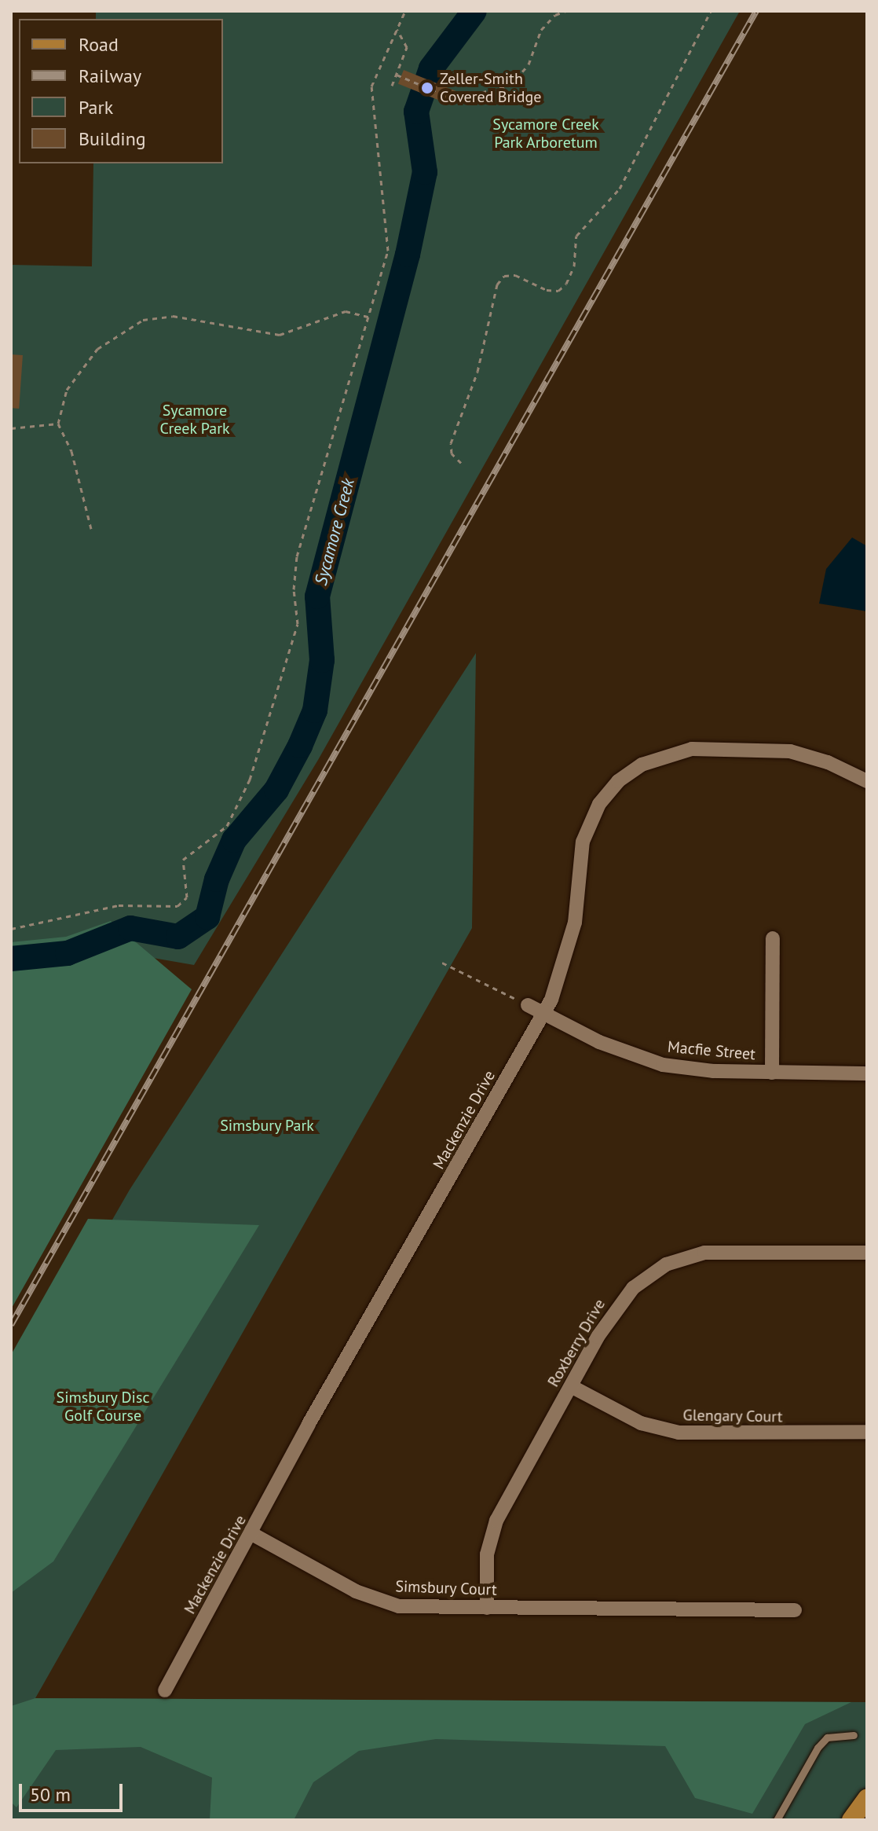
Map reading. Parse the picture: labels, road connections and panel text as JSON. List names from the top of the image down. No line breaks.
{"streets":{"street":["Macfie Street","Mackenzie Drive","Roxberry Drive","Glengary Court","Simsbury Court"]},"crossings":[["Macfie Street","Mackenzie Drive"],["Mackenzie Drive","Simsbury Court"],["Roxberry Drive","Glengary Court"],["Roxberry Drive","Simsbury Court"]],"water":["Sycamore Creek"],"parks":["Sycamore Creek Park Arboretum","Sycamore Creek Park","Simsbury Park","Simsbury Disc Golf Course"],"places":["Zeller-Smith Covered Bridge"],"legend":["Road","Railway","Park","Building"],"scale_bar":"50 m"}
